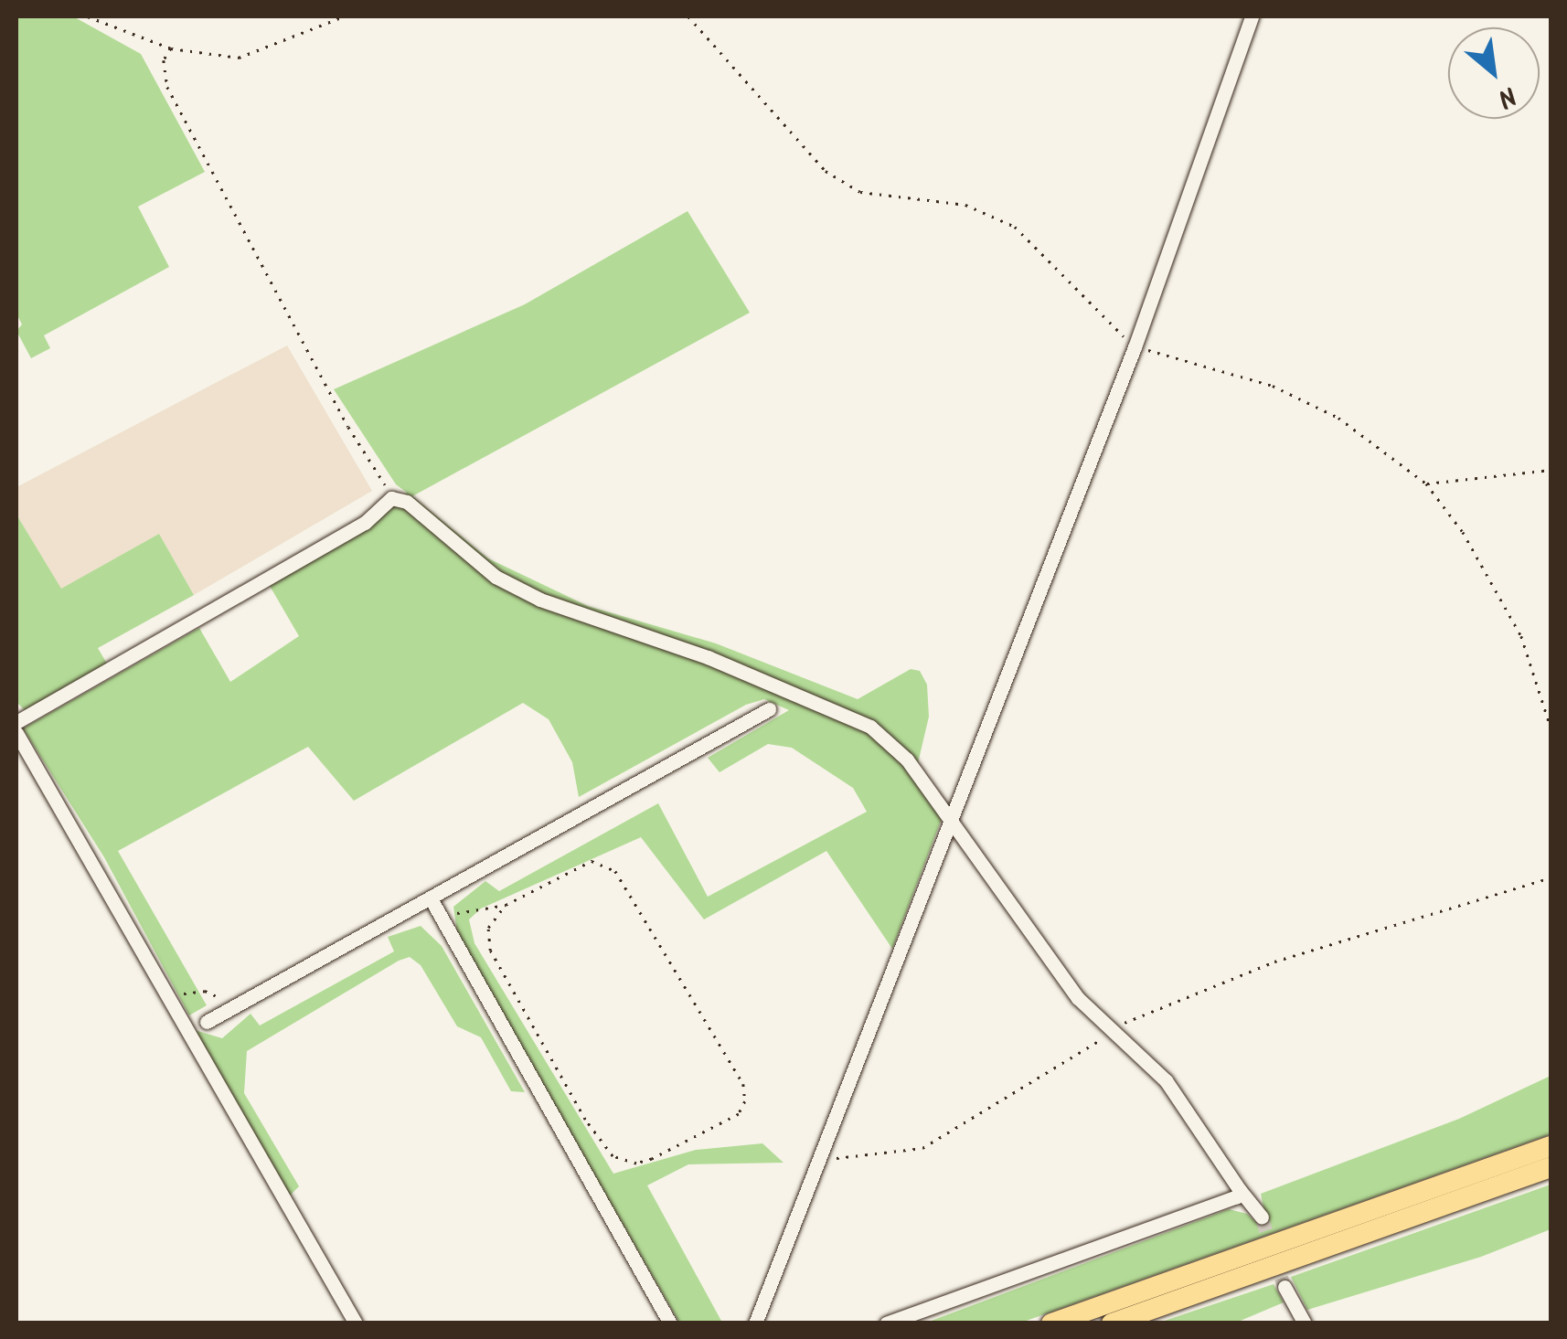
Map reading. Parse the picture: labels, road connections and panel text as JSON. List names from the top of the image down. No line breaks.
{"north":"bottom right"}
